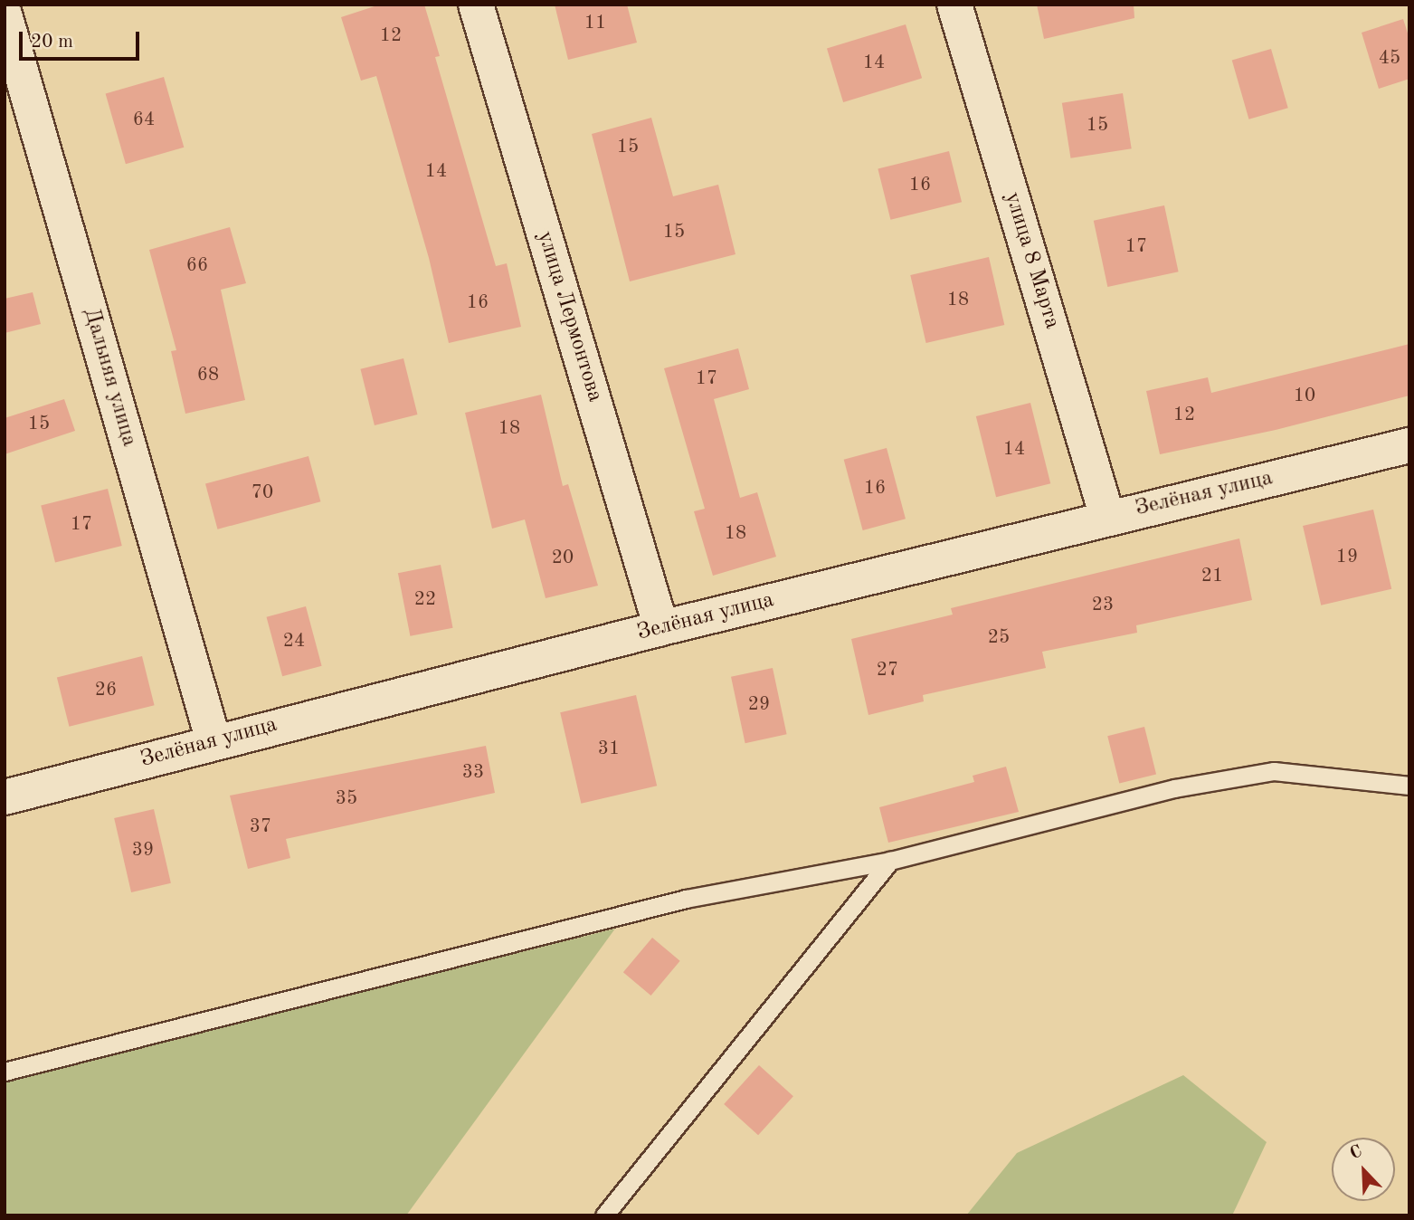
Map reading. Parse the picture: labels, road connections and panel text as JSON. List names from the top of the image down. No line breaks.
{"streets":{"street":["улица 8 Марта","улица Лермонтова","Дальняя улица","Зелёная улица"]},"crossings":[["улица 8 Марта","Зелёная улица"],["улица Лермонтова","Зелёная улица"],["Дальняя улица","Зелёная улица"]],"house_numbers":["11","12","45","14","64","15","15","14","16","15","17","66","18","16","68","17","10","12","15","18","14","16","70","17","18","19","20","21","22","23","25","24","27","26","29","31","33","35","37","39"],"scale_bar":"20 m","north":"top left"}
